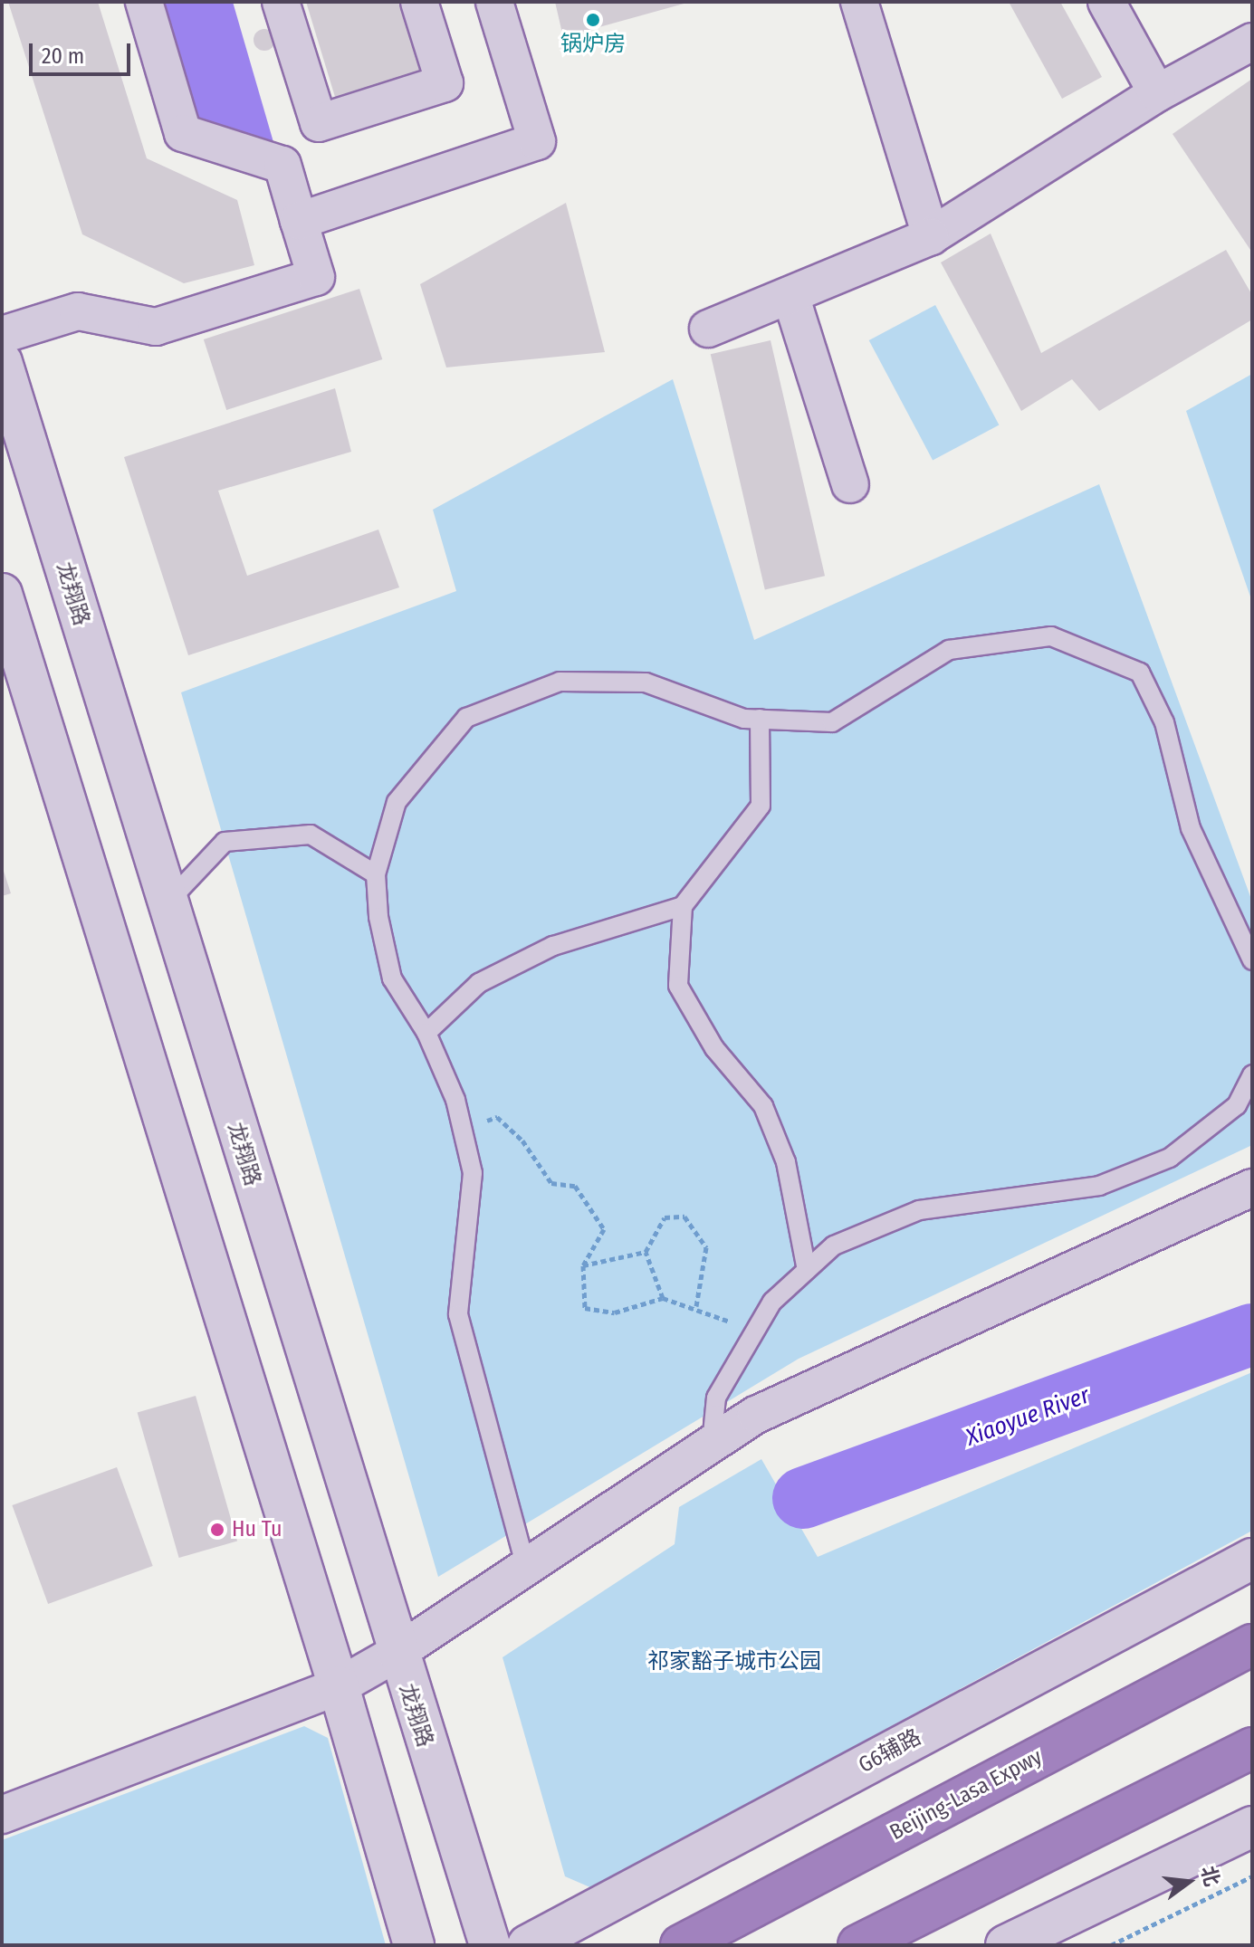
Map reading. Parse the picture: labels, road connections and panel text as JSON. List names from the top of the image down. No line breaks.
{"streets":{"highway":["Beijing-Lasa Expwy"],"street":["龙翔路","G6辅路"]},"water":["Xiaoyue River"],"parks":["祁家豁子城市公园"],"places":["锅炉房","Hu Tu"],"scale_bar":"20 m","north":"right"}
